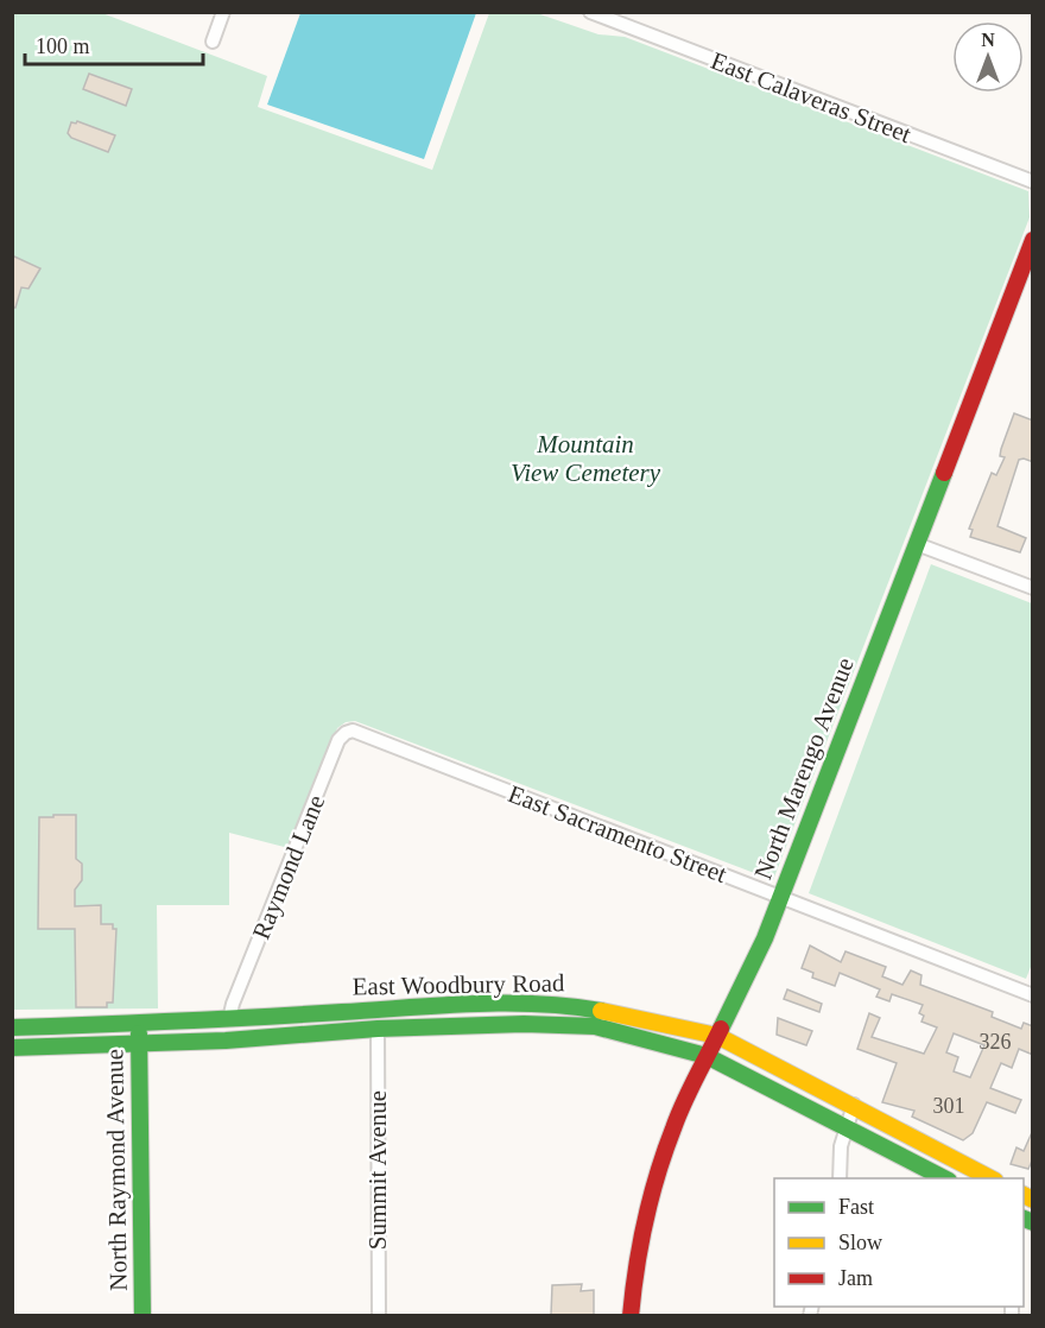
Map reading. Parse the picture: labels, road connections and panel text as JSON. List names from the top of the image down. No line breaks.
{"streets":{"main road":["North Marengo Avenue","East Woodbury Road","North Raymond Avenue"],"street":["East Calaveras Street","East Sacramento Street","Raymond Lane","Summit Avenue"]},"crossings":[["North Marengo Avenue","East Sacramento Street"],["North Marengo Avenue","East Woodbury Road"],["East Sacramento Street","Raymond Lane"],["Raymond Lane","East Woodbury Road"],["East Woodbury Road","North Raymond Avenue"],["East Woodbury Road","Summit Avenue"]],"parks":["Mountain View Cemetery"],"house_numbers":["326","301"],"legend":["Fast","Slow","Jam"],"scale_bar":"100 m","north":"top"}
